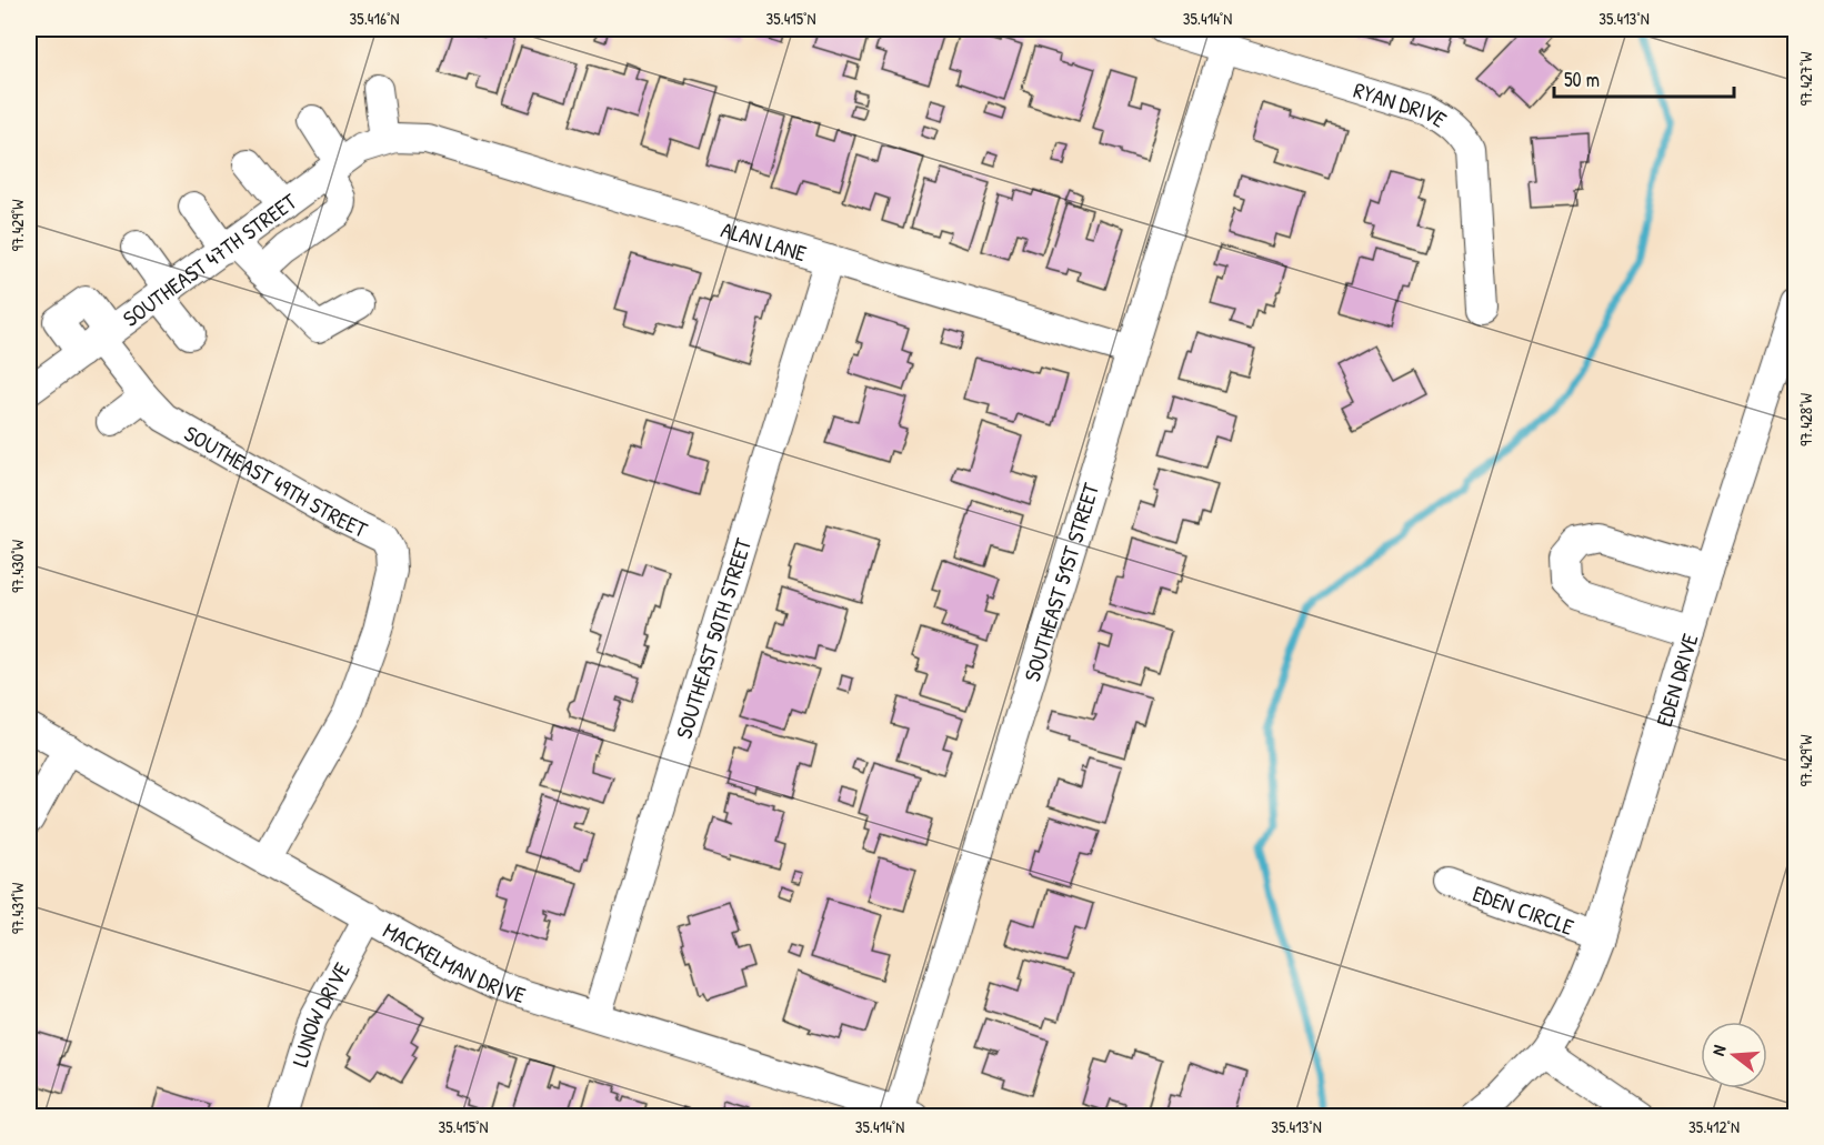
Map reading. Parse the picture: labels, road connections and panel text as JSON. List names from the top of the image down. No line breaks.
{"streets":{"street":["RYAN DRIVE","ALAN LANE","SOUTHEAST 47TH STREET","SOUTHEAST 49TH STREET","SOUTHEAST 51ST STREET","SOUTHEAST 50TH STREET","EDEN DRIVE","EDEN CIRCLE","MACKELMAN DRIVE","LUNOW DRIVE"]},"crossings":[["RYAN DRIVE","SOUTHEAST 51ST STREET"],["ALAN LANE","SOUTHEAST 47TH STREET"],["ALAN LANE","SOUTHEAST 51ST STREET"],["ALAN LANE","SOUTHEAST 50TH STREET"],["SOUTHEAST 47TH STREET","SOUTHEAST 49TH STREET"],["SOUTHEAST 49TH STREET","MACKELMAN DRIVE"],["SOUTHEAST 51ST STREET","MACKELMAN DRIVE"],["SOUTHEAST 50TH STREET","MACKELMAN DRIVE"],["EDEN DRIVE","EDEN CIRCLE"],["MACKELMAN DRIVE","LUNOW DRIVE"]],"scale_bar":"50 m","north":"left","coordinates":["35.416°N","35.415°N","35.414°N","35.413°N","97.427°W","97.429°W","97.428°W","97.430°W","97.431°W","35.412°N"]}
